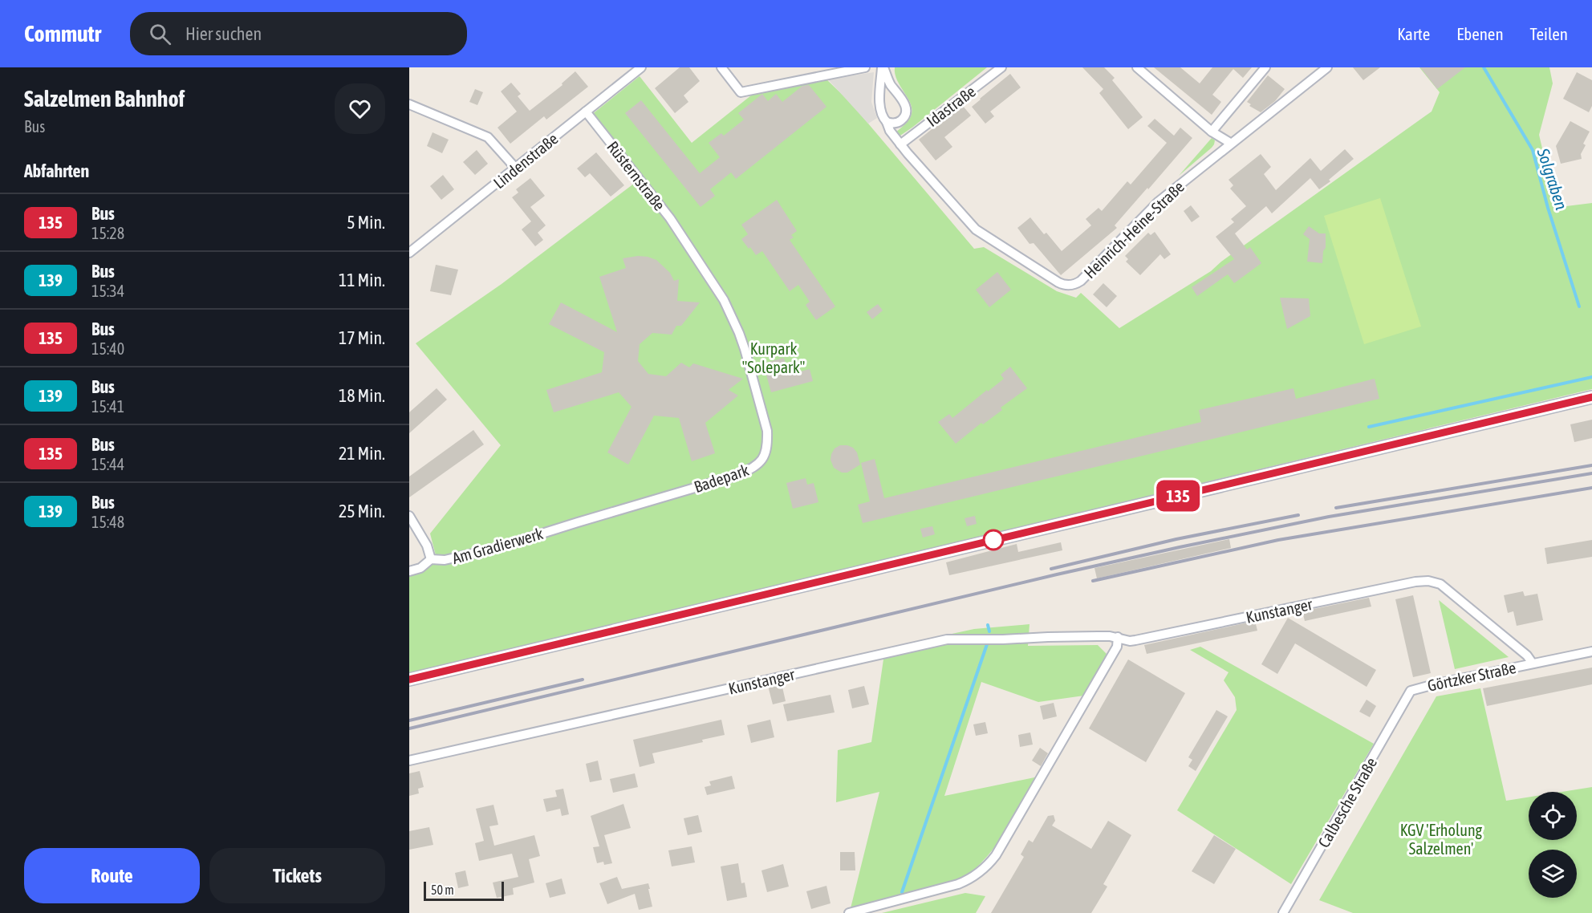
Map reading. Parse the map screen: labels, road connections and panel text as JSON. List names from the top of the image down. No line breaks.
{"streets":{"street":["Idastraße","Lindenstraße","Rüsternstraße","Heinrich-Heine-Straße","Badepark","Am Gradierwerk","Kunstanger","Görtzker Straße","Calbesche Straße"]},"crossings":[["Idastraße","Heinrich-Heine-Straße"],["Lindenstraße","Rüsternstraße"],["Rüsternstraße","Badepark"],["Badepark","Am Gradierwerk"],["Kunstanger","Görtzker Straße"],["Görtzker Straße","Calbesche Straße"]],"water":["Solgraben"],"parks":["Kurpark \"Solepark\"","KGV 'Erholung Salzelmen'"],"lines":["bus line 135"],"scale_bar":"50 m","page":{"header":"Commutr","search":"Hier suchen","nav":["Karte","Ebenen","Teilen"],"heading":[["Salzelmen Bahnhof","Bus"],"Abfahrten"],"on_map":"135","list":[{"mark":"135","name":"Bus","note":"15:28","value":"5 Min."},{"mark":"139","name":"Bus","note":"15:34","value":"11 Min."},{"mark":"135","name":"Bus","note":"15:40","value":"17 Min."},{"mark":"139","name":"Bus","note":"15:41","value":"18 Min."},{"mark":"135","name":"Bus","note":"15:44","value":"21 Min."},{"mark":"139","name":"Bus","note":"15:48","value":"25 Min."}],"buttons":["Route","Tickets"],"scale":"50 m"}}
